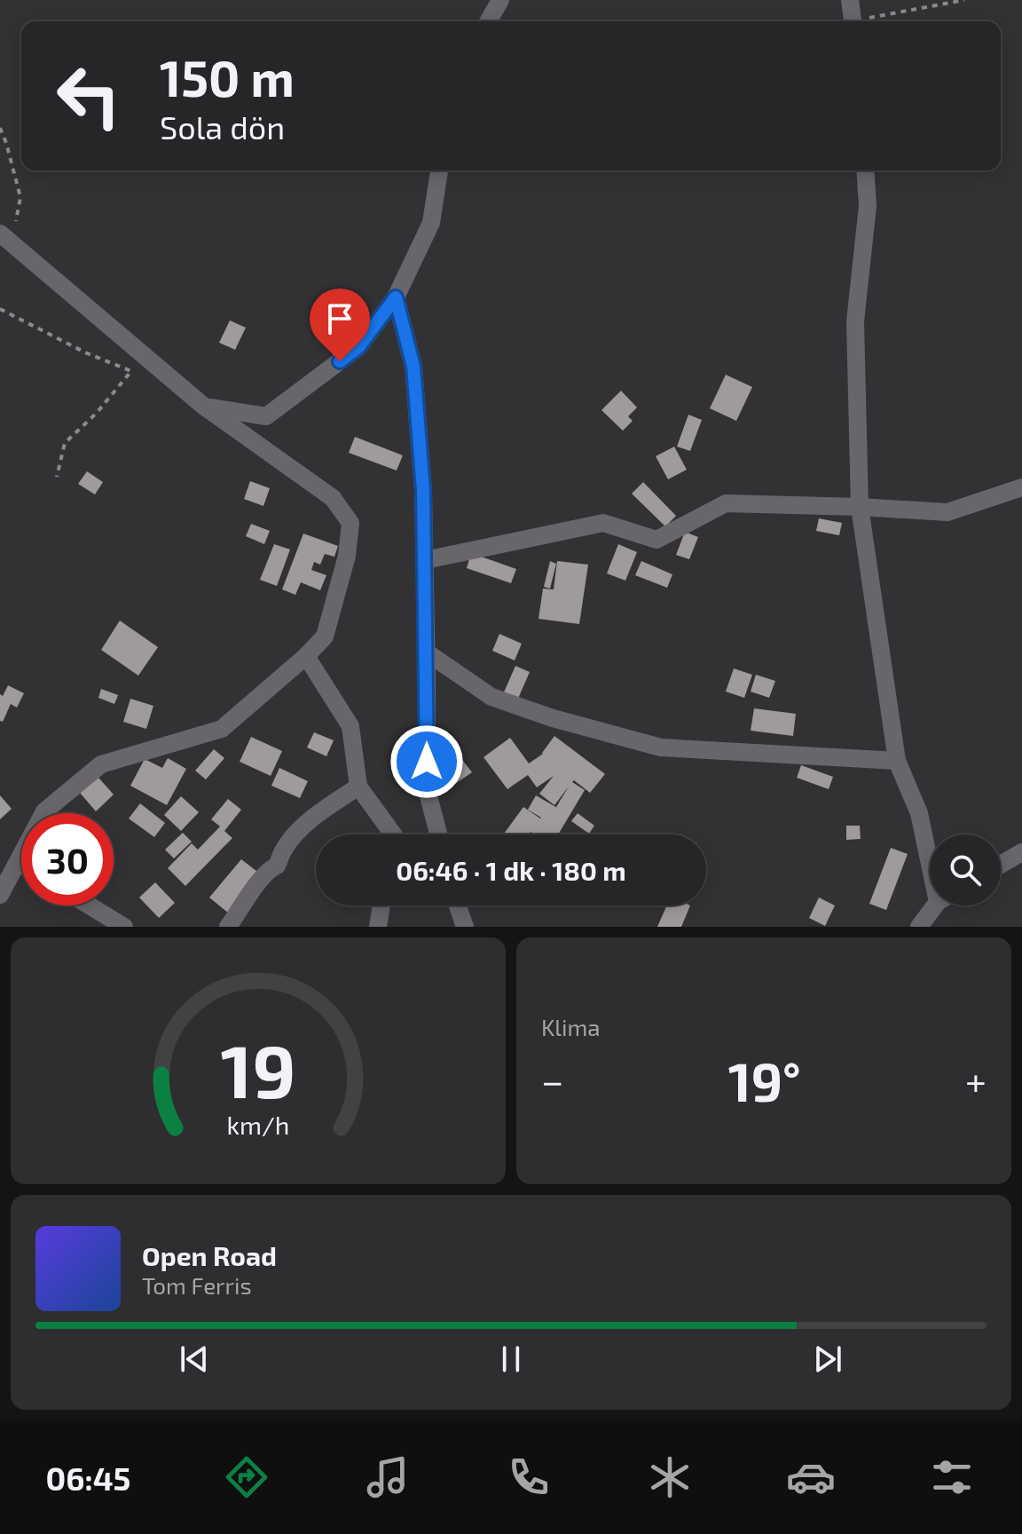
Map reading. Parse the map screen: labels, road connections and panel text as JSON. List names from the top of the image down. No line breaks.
{"page":{"turn":["150 m","Sola dön"],"limit":"30","trip":"06:46 · 1 dk · 180 m","tile":"Klima","heat":["−","19°","+"],"song":["Open Road","Tom Ferris"],"tabs":"06:45","gauge":["19","km/h"]}}
